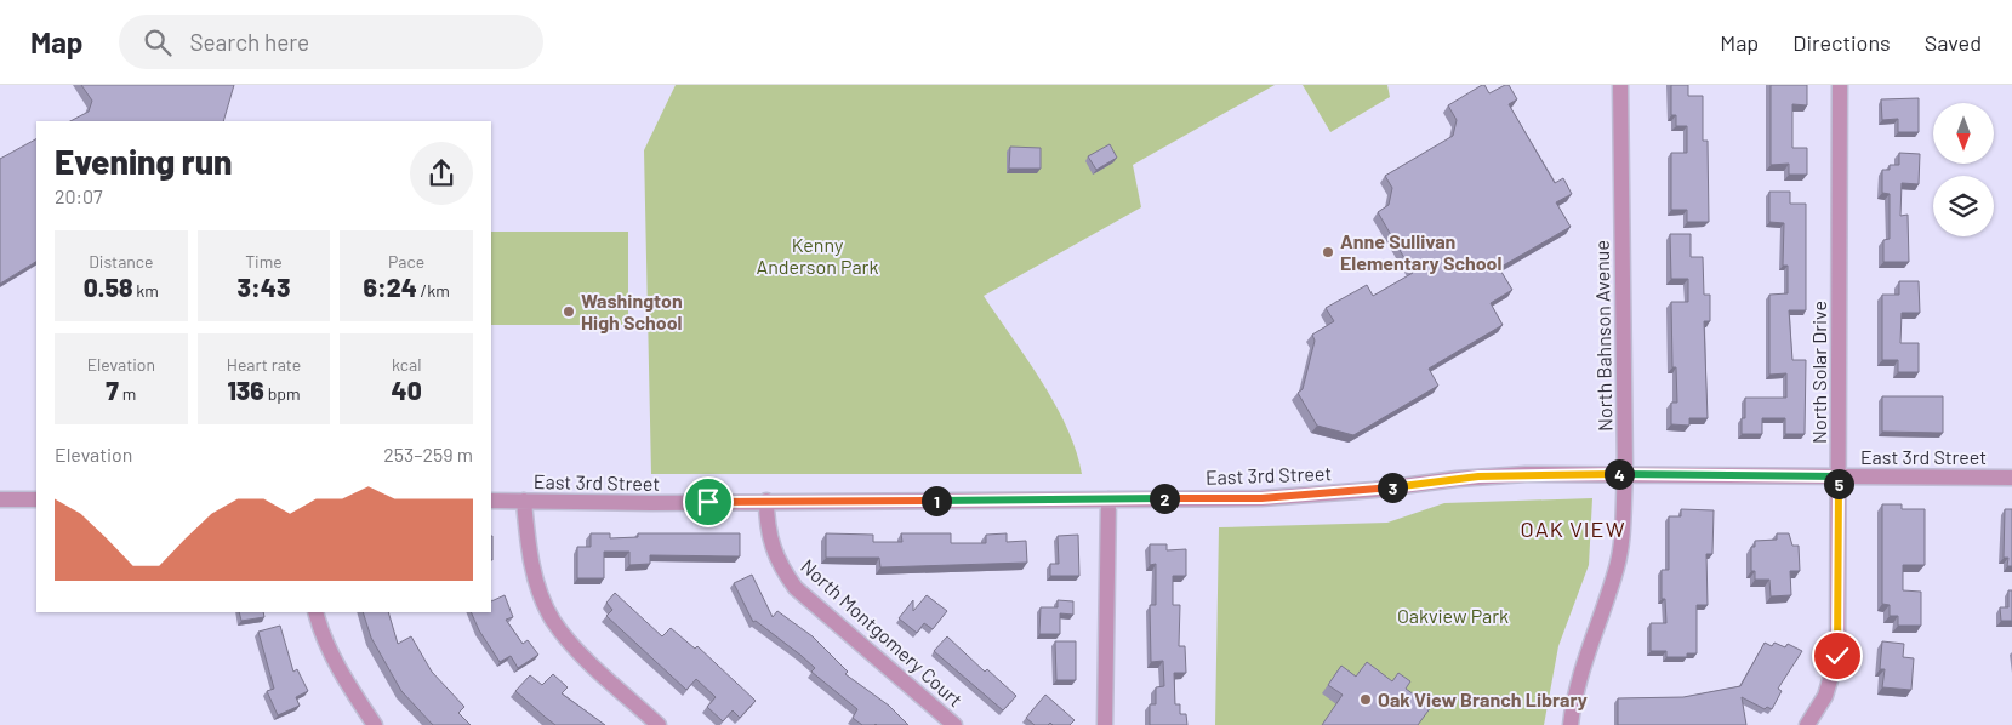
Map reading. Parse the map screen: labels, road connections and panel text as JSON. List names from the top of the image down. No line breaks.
{"streets":{"street":["North Bahnson Avenue","North Solar Drive","East 3rd Street","North Montgomery Court"]},"crossings":[["North Bahnson Avenue","East 3rd Street"],["North Solar Drive","East 3rd Street"],["East 3rd Street","North Montgomery Court"]],"districts":["OAK VIEW"],"parks":["Kenny Anderson Park","Oakview Park"],"places":["Anne Sullivan Elementary School","Washington High School","Oak View Branch Library"],"north":"bottom","page":{"header":"Map","search":"Search here","nav":["Map","Directions","Saved"],"heading":["Evening run","20:07"],"stats":[["Distance","0.58 km"],["Time","3:43"],["Pace","6:24 /km"],["Elevation","7 m"],["Heart rate","136 bpm"],["kcal","40"]],"chart":["Elevation","253–259 m"],"pins":["4","5","3","2","1"]}}
